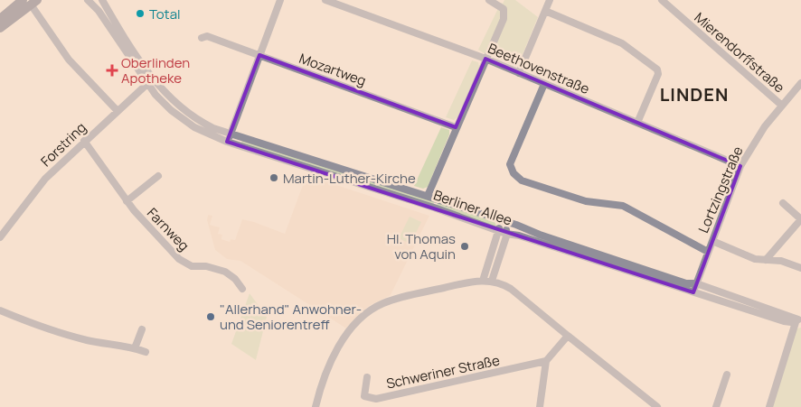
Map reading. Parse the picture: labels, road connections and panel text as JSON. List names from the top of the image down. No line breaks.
{"streets":{"street":["Mierendorffstraße","Beethovenstraße","Mozartweg","Forstring","Lortzingstraße","Berliner Allee","Farnweg","Schweriner Straße"]},"crossings":[["Mierendorffstraße","Lortzingstraße"],["Beethovenstraße","Lortzingstraße"],["Forstring","Berliner Allee"],["Forstring","Farnweg"],["Lortzingstraße","Berliner Allee"]],"districts":["LINDEN"],"places":{"other":["Total","Martin-Luther-Kirche","Hl. Thomas von Aquin","\"Allerhand\" Anwohner- und Seniorentreff"],"health":["Oberlinden Apotheke"]}}
